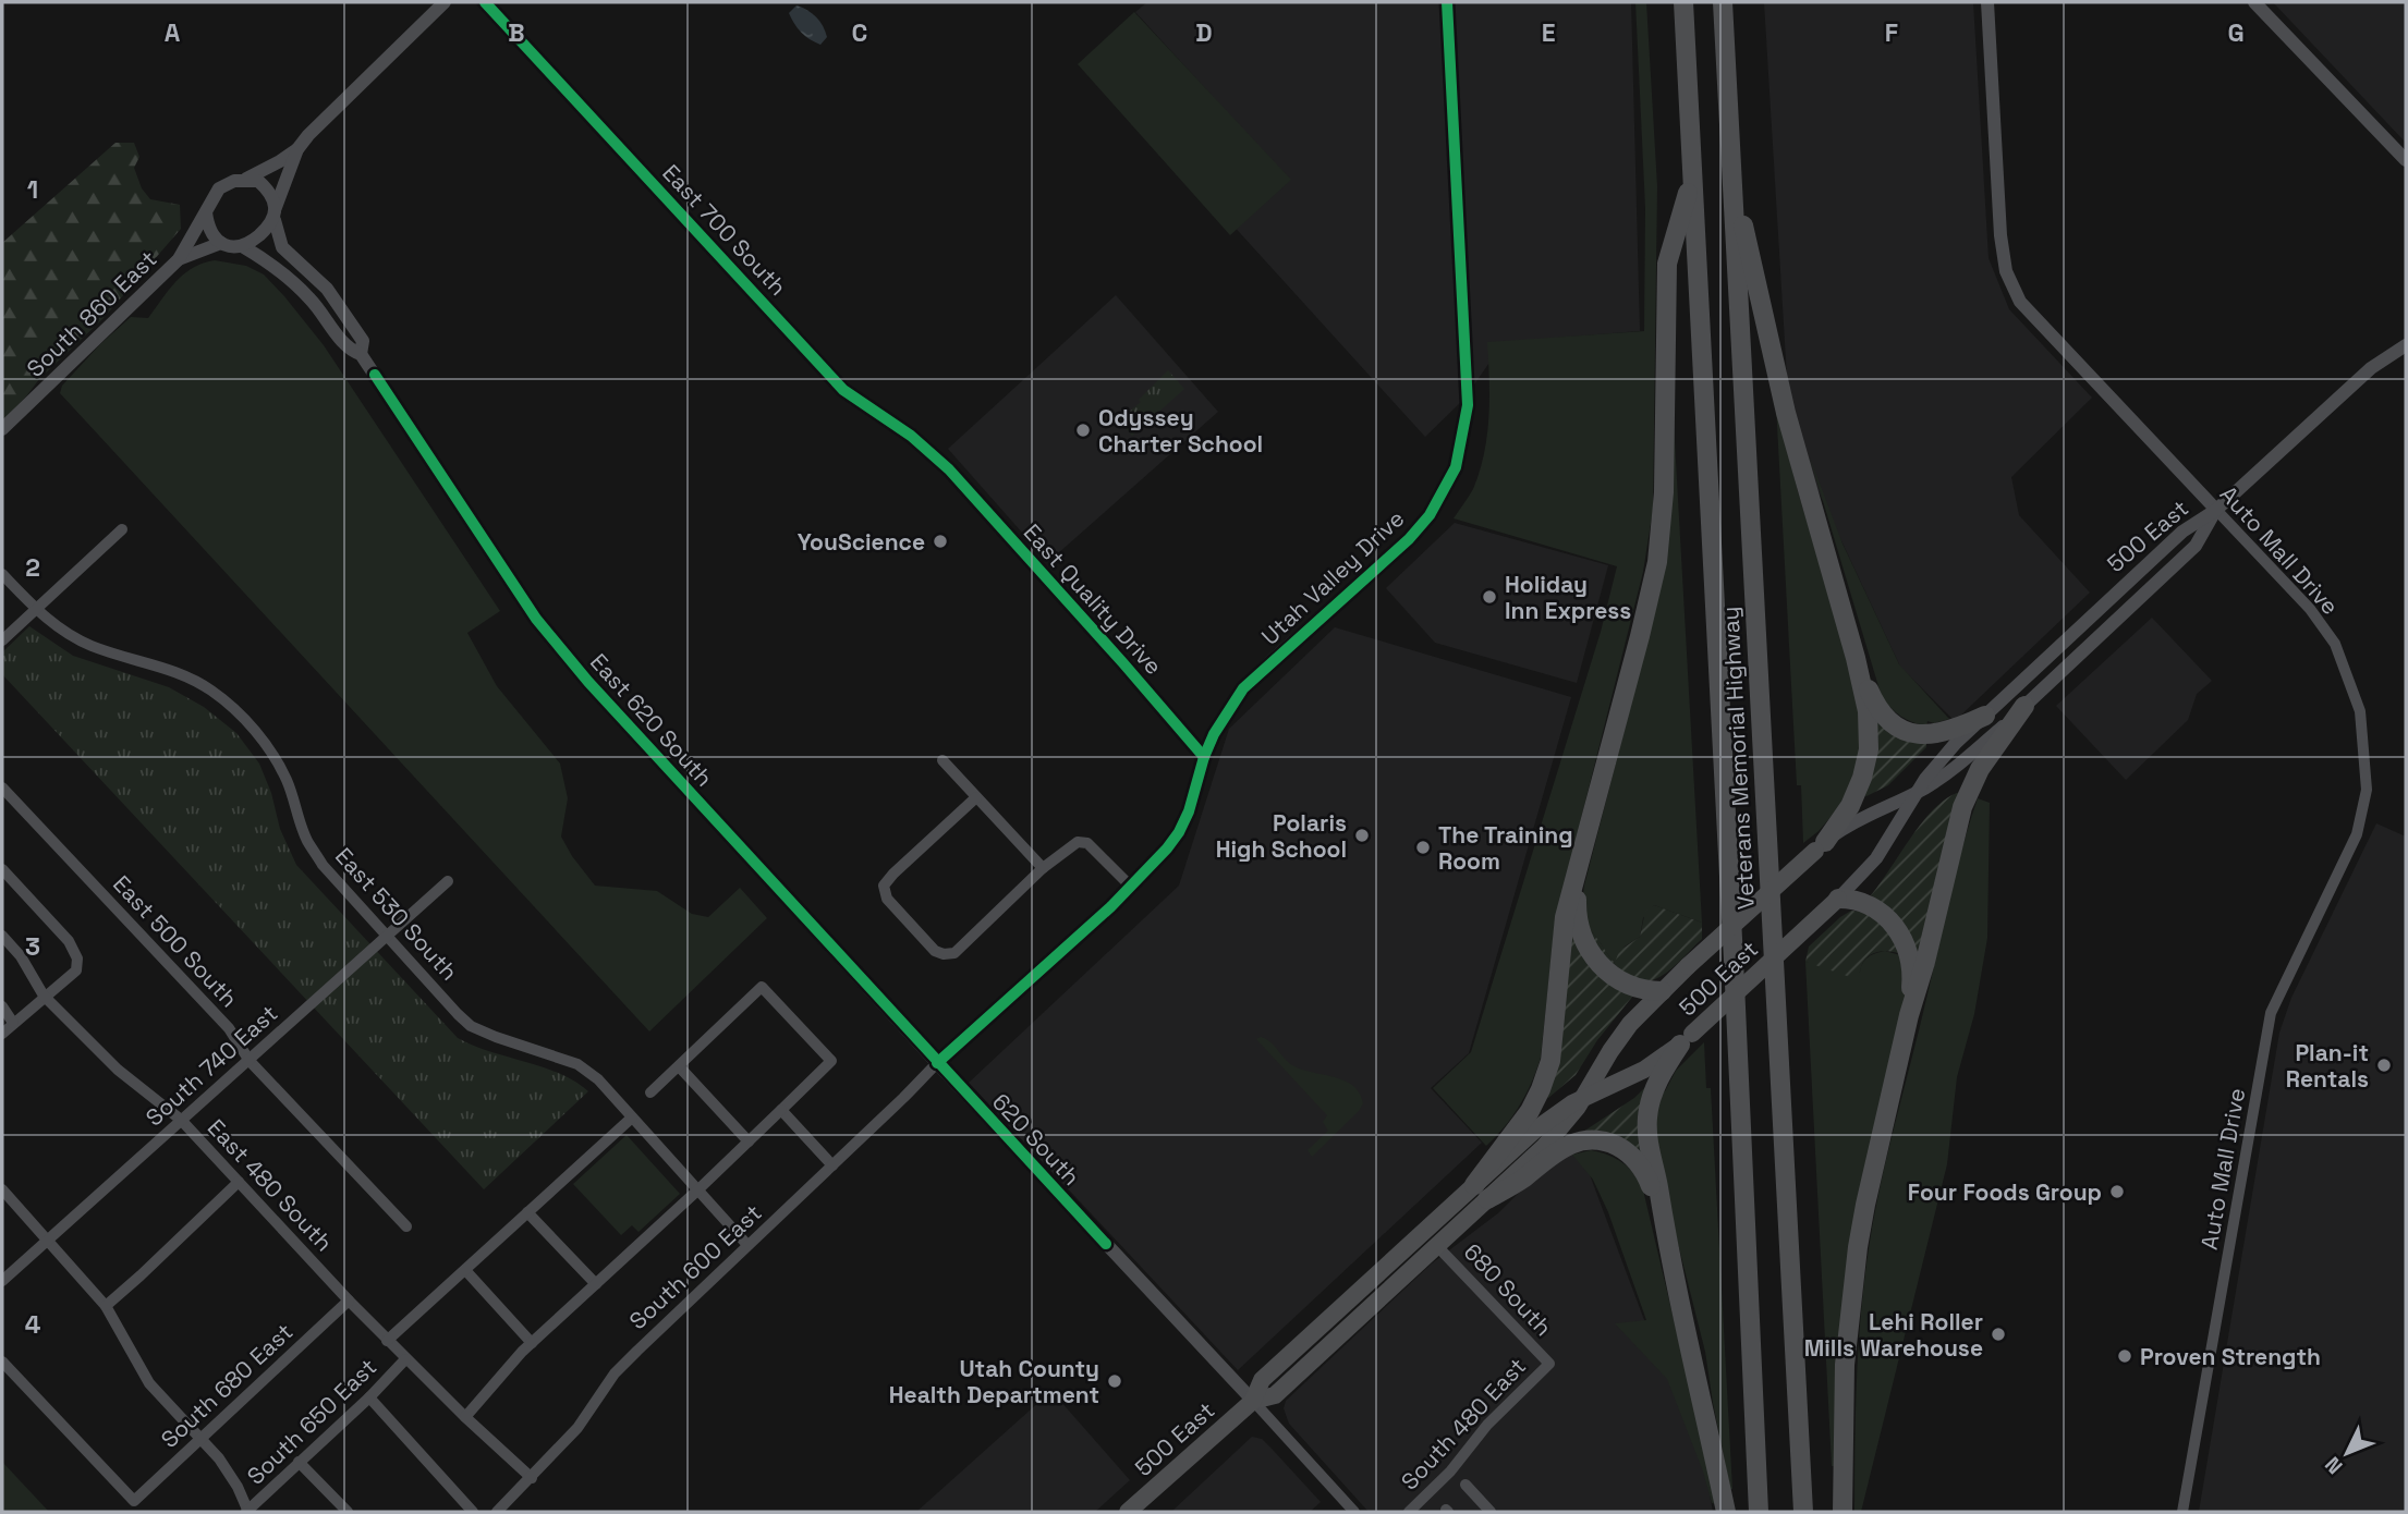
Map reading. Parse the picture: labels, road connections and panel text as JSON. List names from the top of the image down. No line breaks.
{"streets":{"highway":["Veterans Memorial Highway"],"main road":["500 East"],"street":["East 700 South","South 860 East","Auto Mall Drive","Utah Valley Drive","East Quality Drive","East 620 South","East 530 South","East 500 South","South 740 East","620 South","East 480 South","South 600 East","680 South","South 680 East","South 650 East","South 480 East"]},"crossings":[["East 700 South","East Quality Drive"],["South 860 East","East 620 South"],["500 East","Auto Mall Drive"],["500 East","620 South"],["500 East","680 South"],["Utah Valley Drive","East Quality Drive"],["Utah Valley Drive","East 620 South"],["Utah Valley Drive","620 South"],["Utah Valley Drive","South 600 East"],["East 620 South","620 South"],["East 620 South","South 600 East"],["East 530 South","South 740 East"],["East 530 South","South 600 East"],["East 500 South","South 740 East"],["South 740 East","East 480 South"],["620 South","South 600 East"],["East 480 South","South 600 East"],["East 480 South","South 680 East"],["East 480 South","South 650 East"],["680 South","South 480 East"]],"places":["Odyssey Charter School","YouScience","Holiday Inn Express","Polaris High School","The Training Room","Plan-it Rentals","Four Foods Group","Lehi Roller Mills Warehouse","Proven Strength","Utah County Health Department"],"north":"bottom left","grid":{"columns":["A","B","C","D","E","F","G"],"rows":["1","2","3","4"]}}
